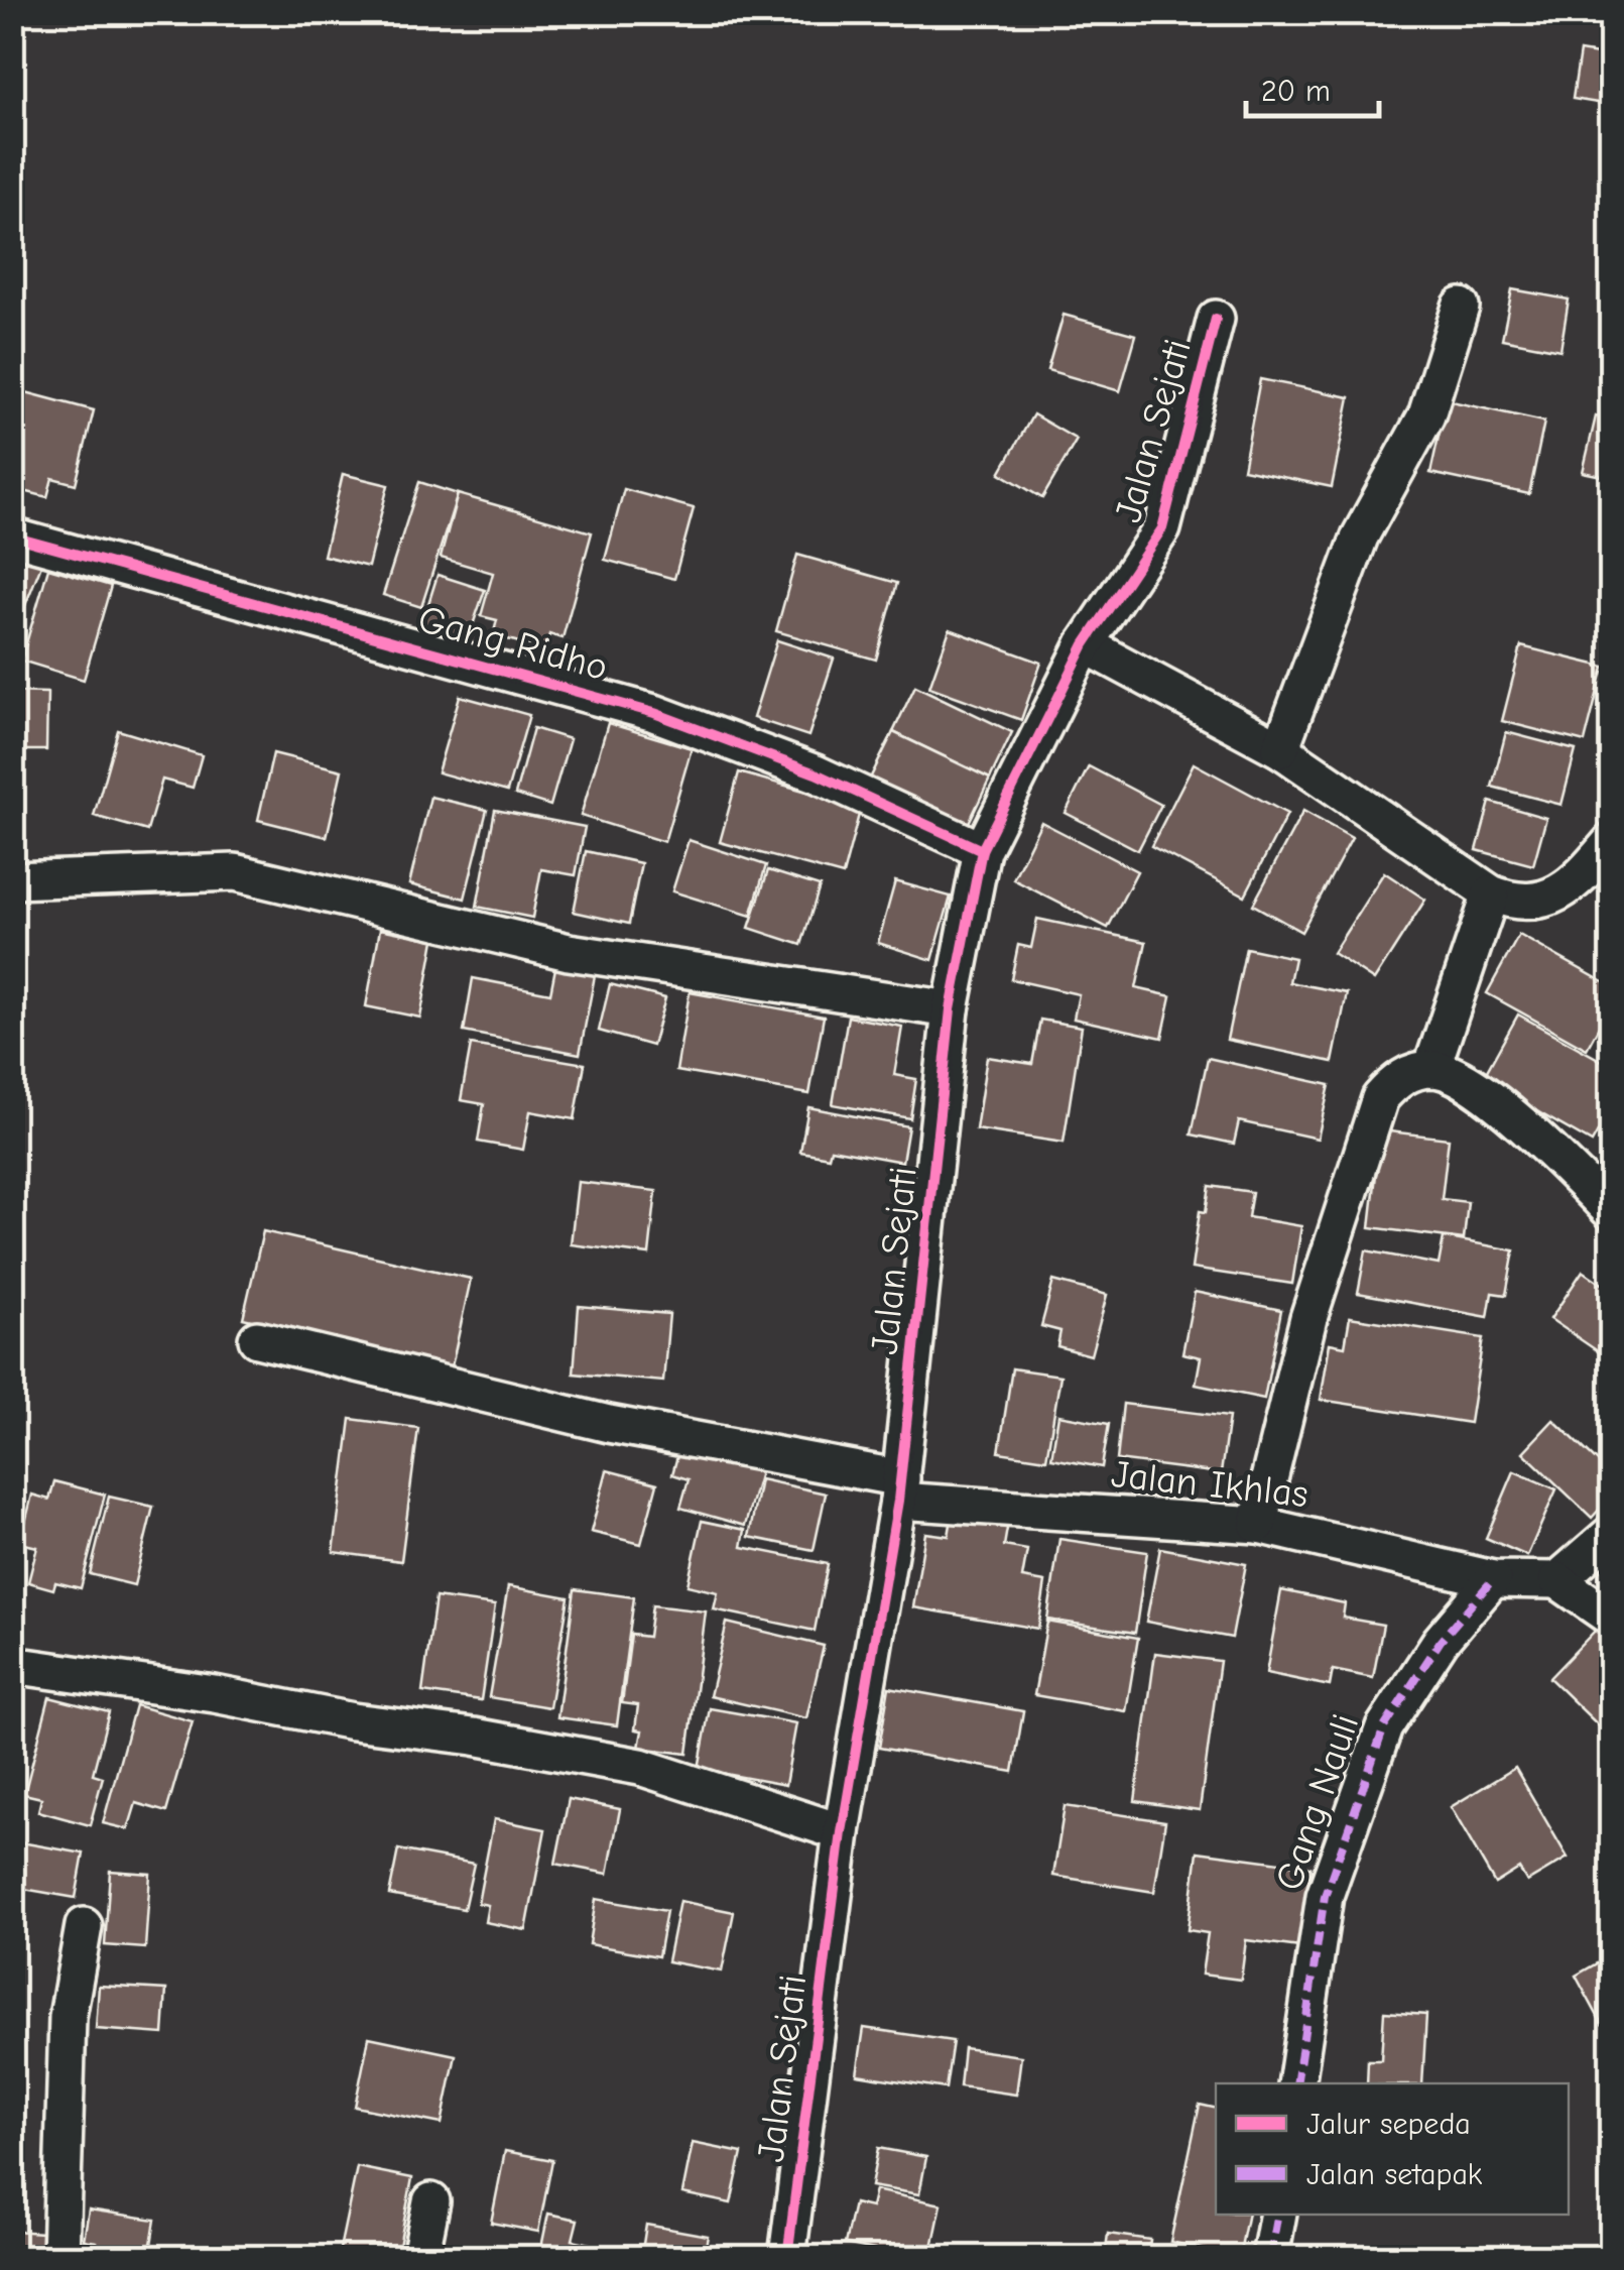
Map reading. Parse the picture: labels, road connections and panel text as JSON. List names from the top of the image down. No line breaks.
{"streets":{"street":["Jalan Sejati","Gang Ridho","Jalan Ikhlas","Gang Nauli"]},"crossings":[["Jalan Sejati","Gang Ridho"],["Jalan Sejati","Jalan Ikhlas"],["Jalan Ikhlas","Gang Nauli"]],"legend":["Jalur sepeda","Jalan setapak"],"scale_bar":"20 m"}
